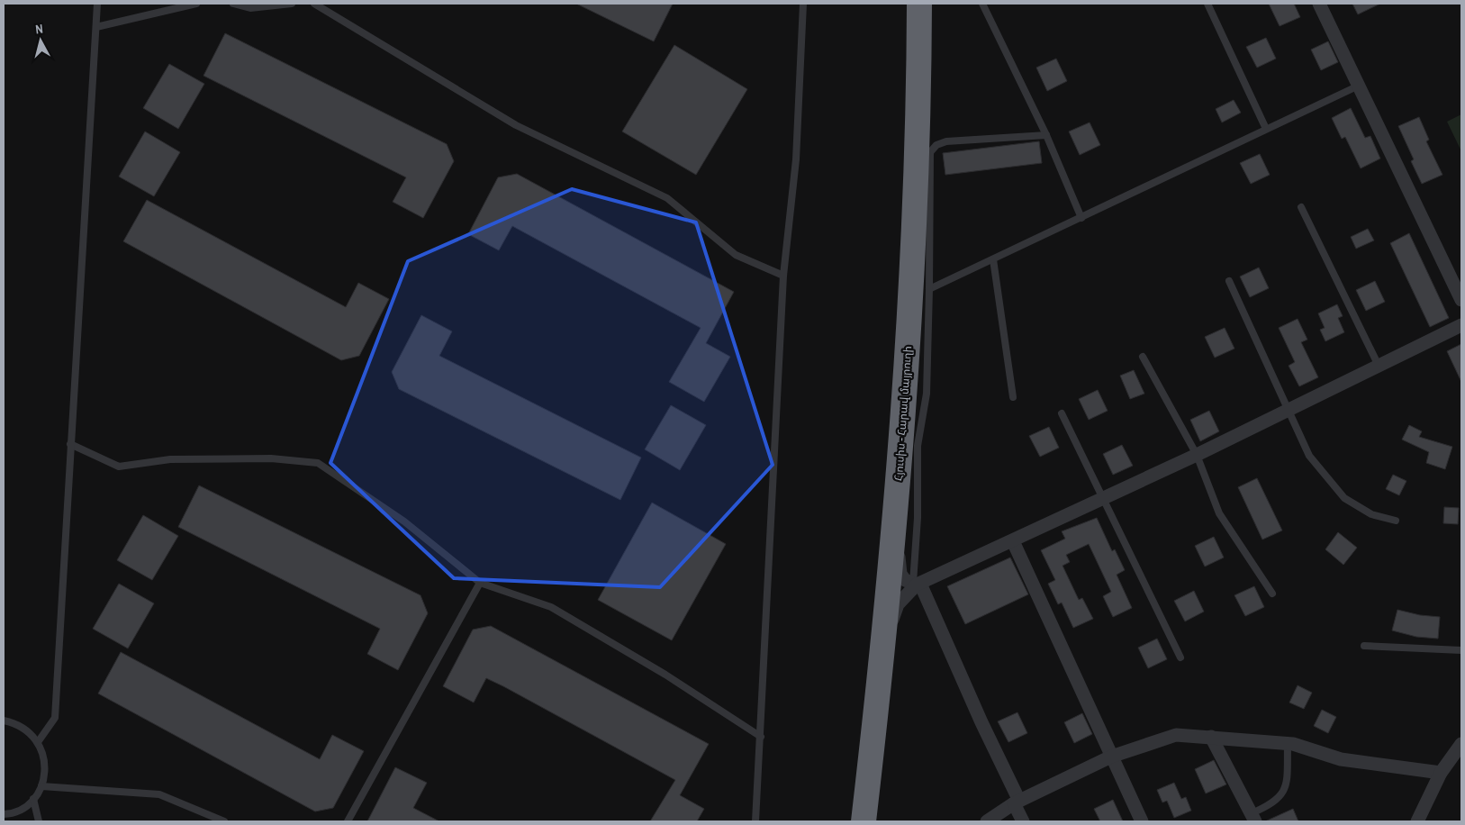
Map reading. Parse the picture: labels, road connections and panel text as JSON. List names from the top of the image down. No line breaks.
{"streets":{"highway":["Հյուսիս - Հարավ մայրուղի"]},"north":"top"}
